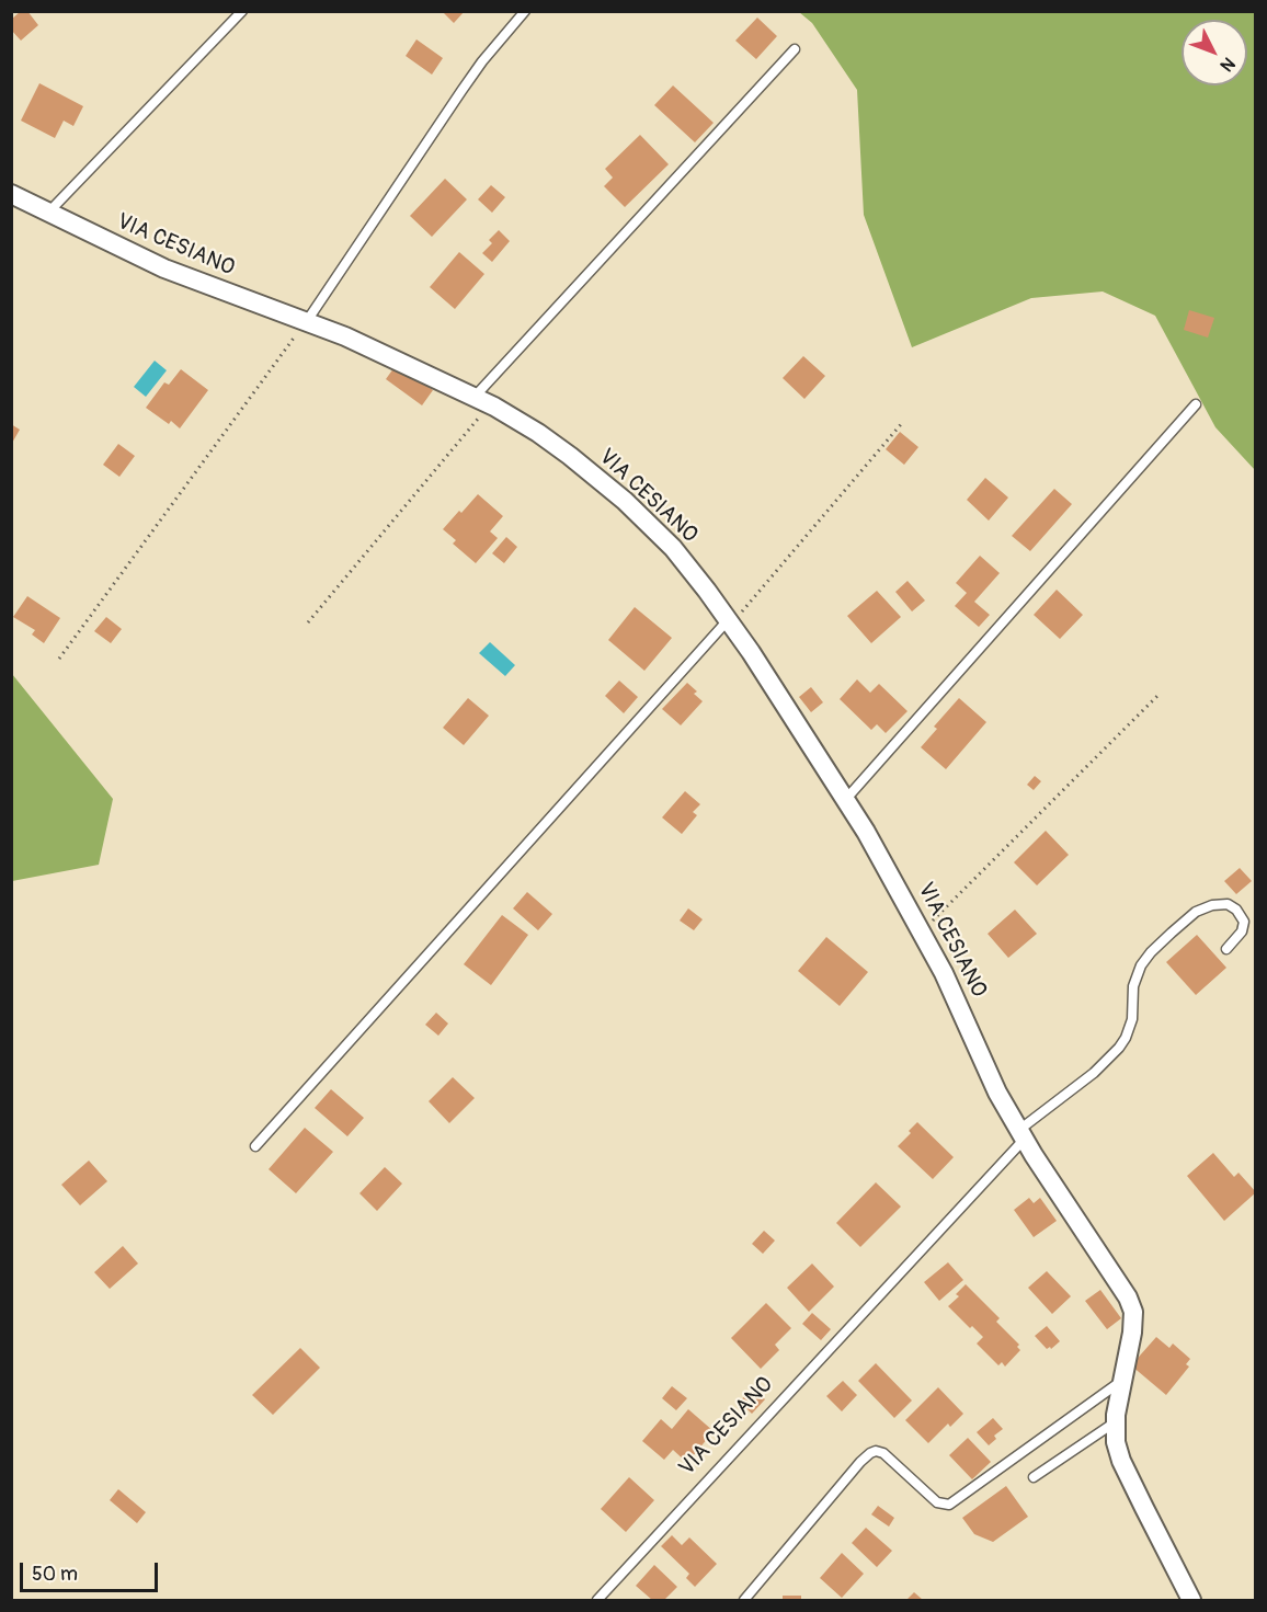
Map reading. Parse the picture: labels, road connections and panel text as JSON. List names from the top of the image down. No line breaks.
{"streets":{"street":["VIA CESIANO"]},"scale_bar":"50 m","north":"bottom right"}
